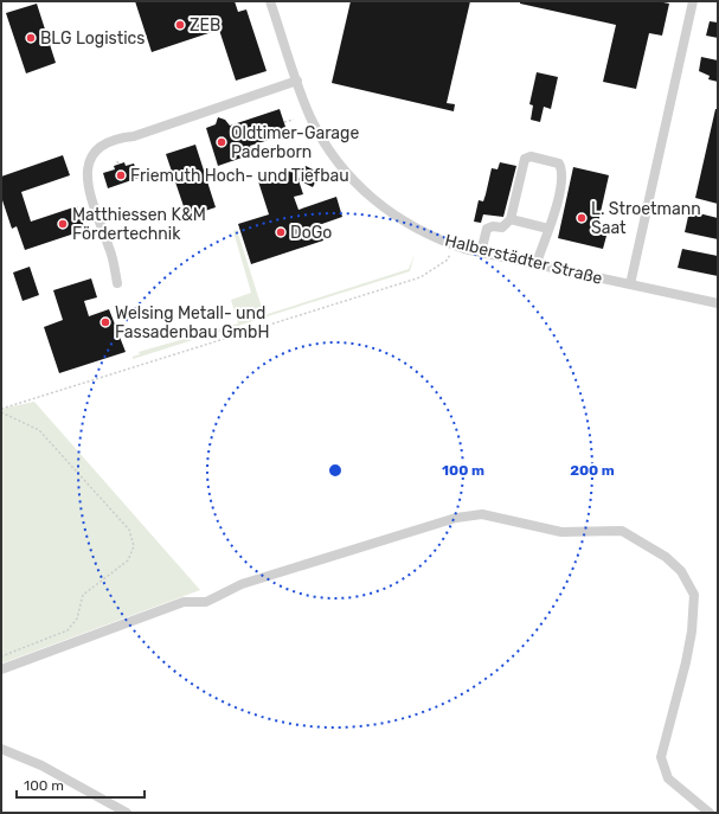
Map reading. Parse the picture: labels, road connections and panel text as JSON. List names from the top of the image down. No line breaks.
{"streets":{"street":["Halberstädter Straße"]},"places":["ZEB","BLG Logistics","Oldtimer-Garage Paderborn","Friemuth Hoch- und Tiefbau","L. Stroetmann Saat","Matthiessen K&M Fördertechnik","DoGo","Welsing Metall- und Fassadenbau GmbH"],"scale_bar":"100 m","rings":["100 m","200 m"]}
